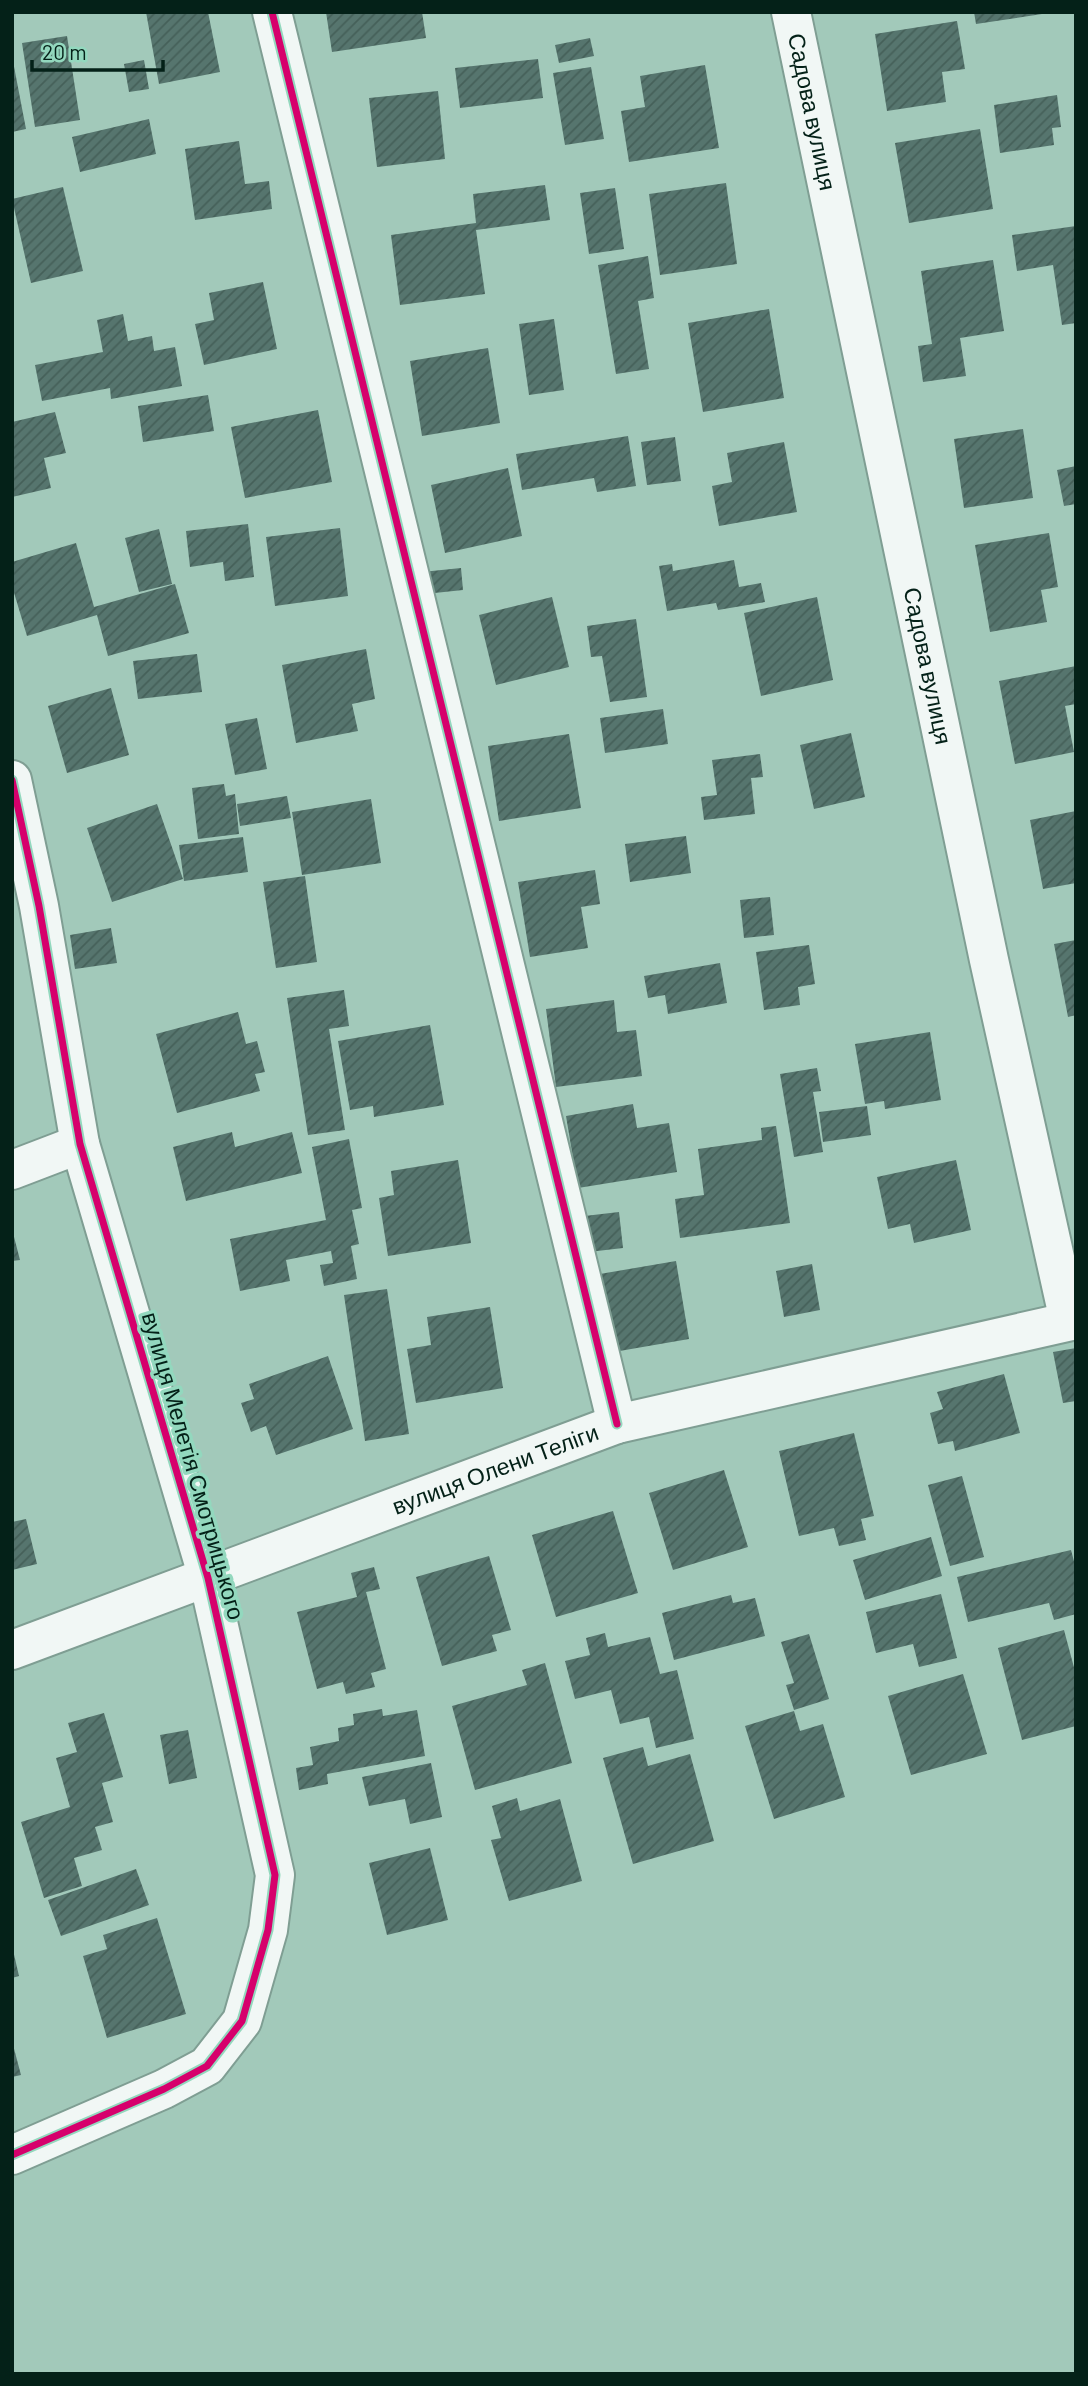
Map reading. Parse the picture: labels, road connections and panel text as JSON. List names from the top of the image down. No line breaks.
{"streets":{"street":["Садова вулиця","вулиця Мелетія Смотрицького","вулиця Олени Теліги"]},"crossings":[["Садова вулиця","вулиця Олени Теліги"],["вулиця Мелетія Смотрицького","вулиця Олени Теліги"]],"scale_bar":"20 m"}
